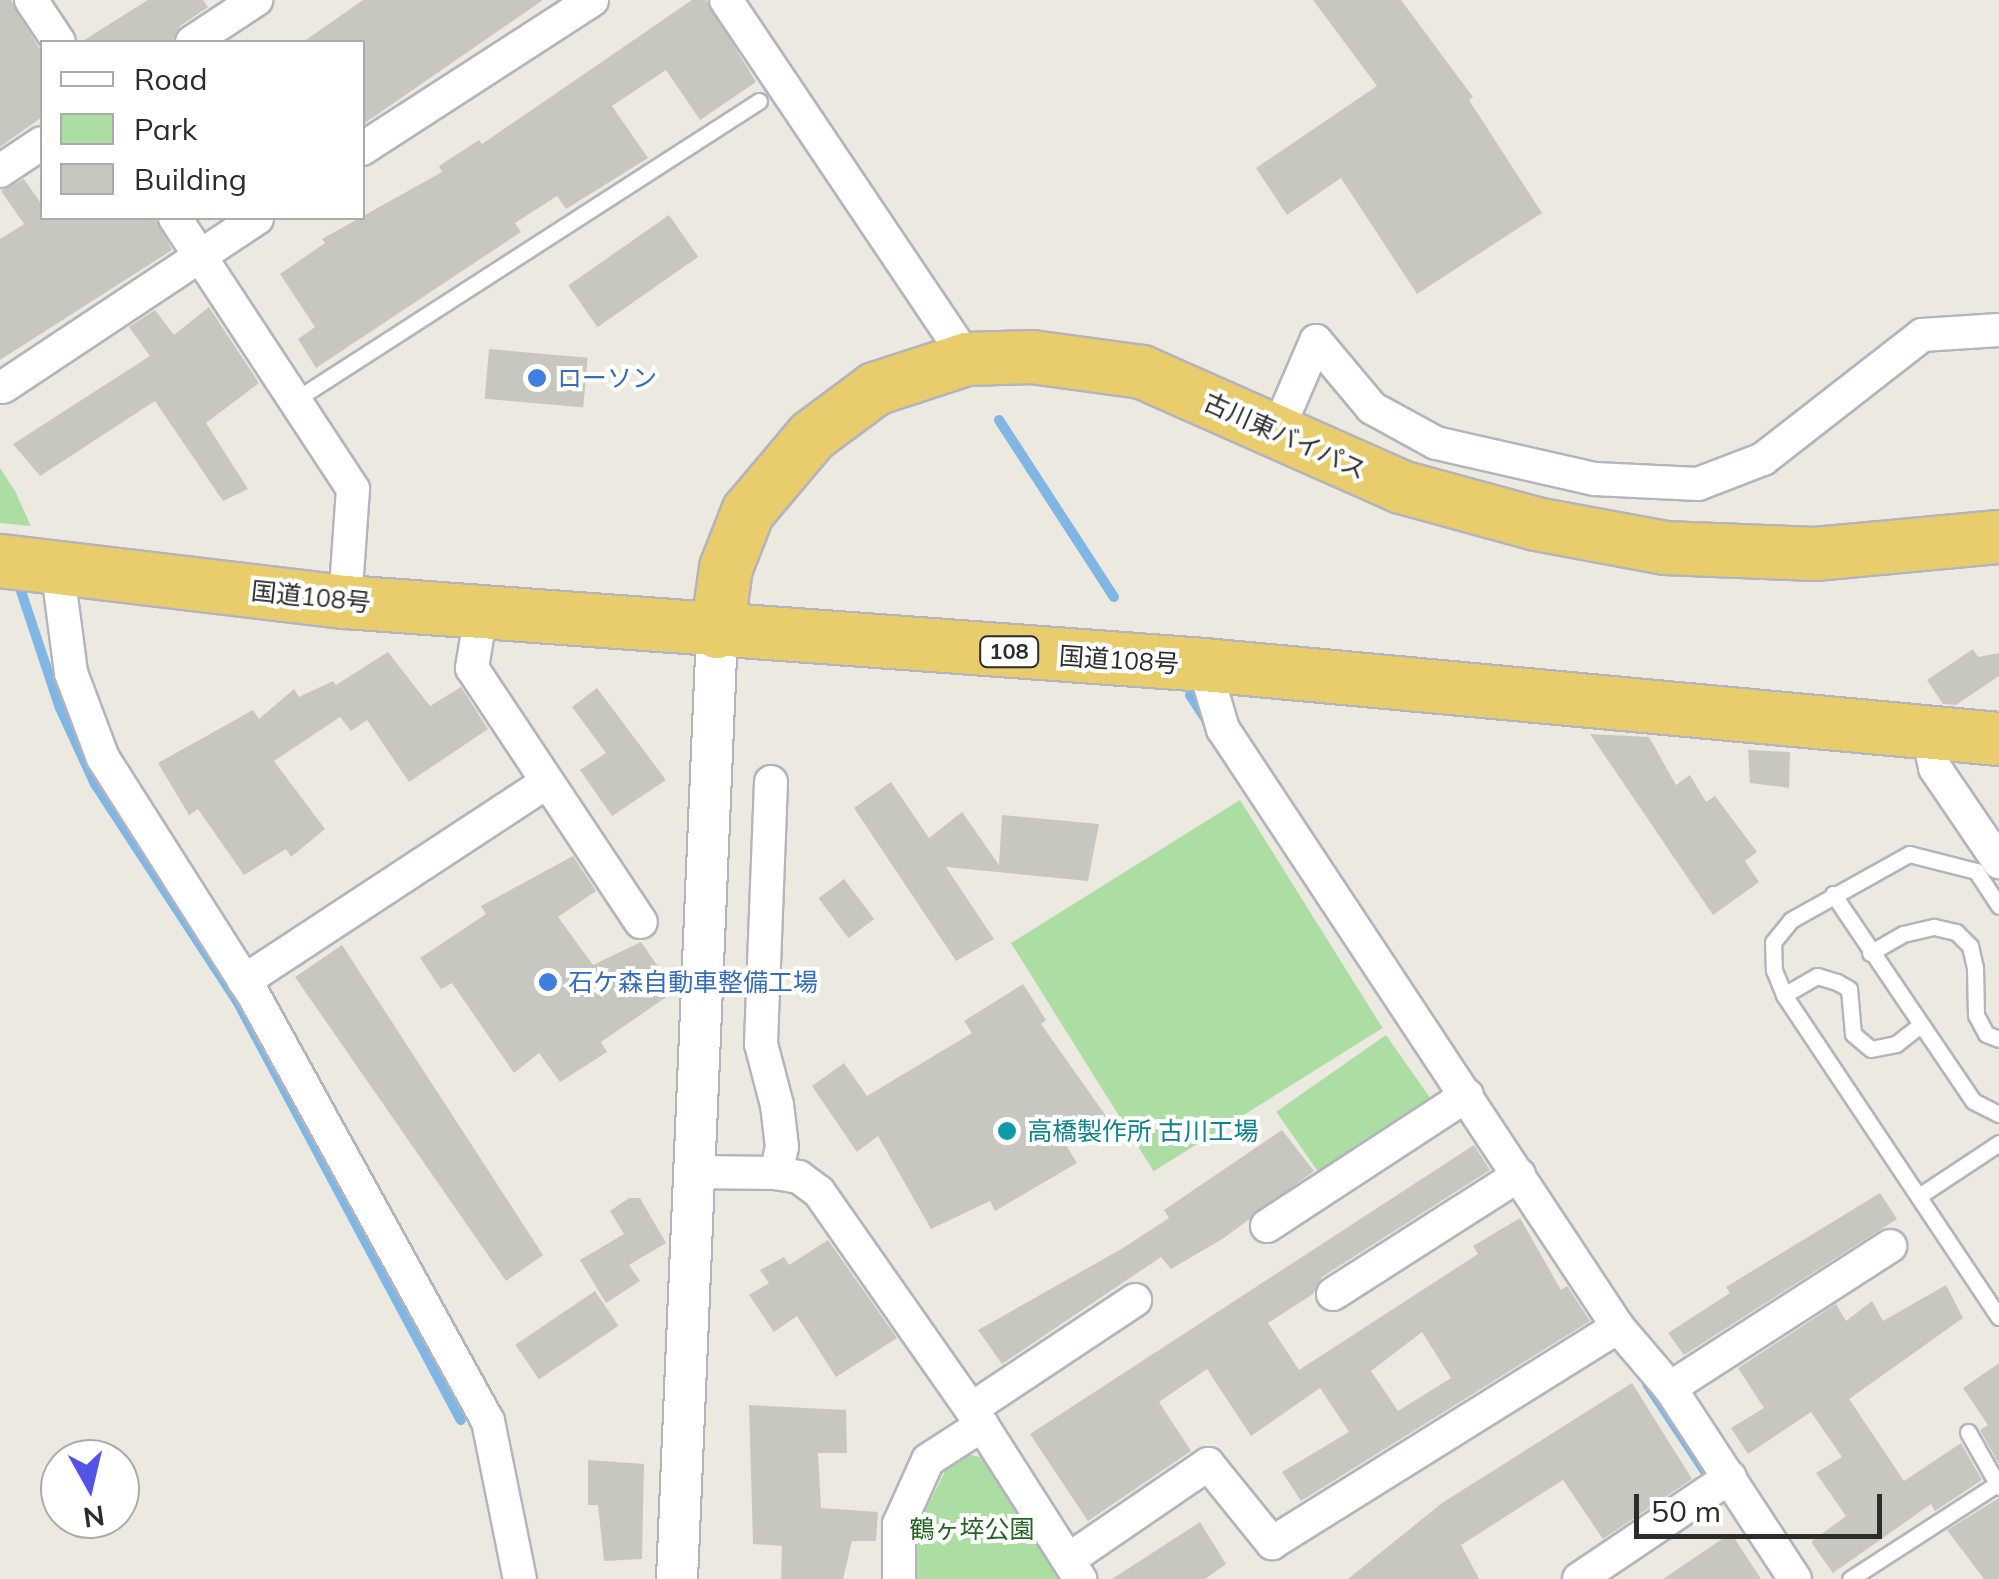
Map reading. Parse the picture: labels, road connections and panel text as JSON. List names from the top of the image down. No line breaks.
{"streets":{"highway":["古川東バイパス","国道108号","108"]},"crossings":[["古川東バイパス","国道108号"]],"parks":["鶴ヶ埣公園"],"places":["ローソン","石ケ森自動車整備工場","高橋製作所 古川工場"],"legend":["Road","Park","Building"],"scale_bar":"50 m","north":"bottom"}
